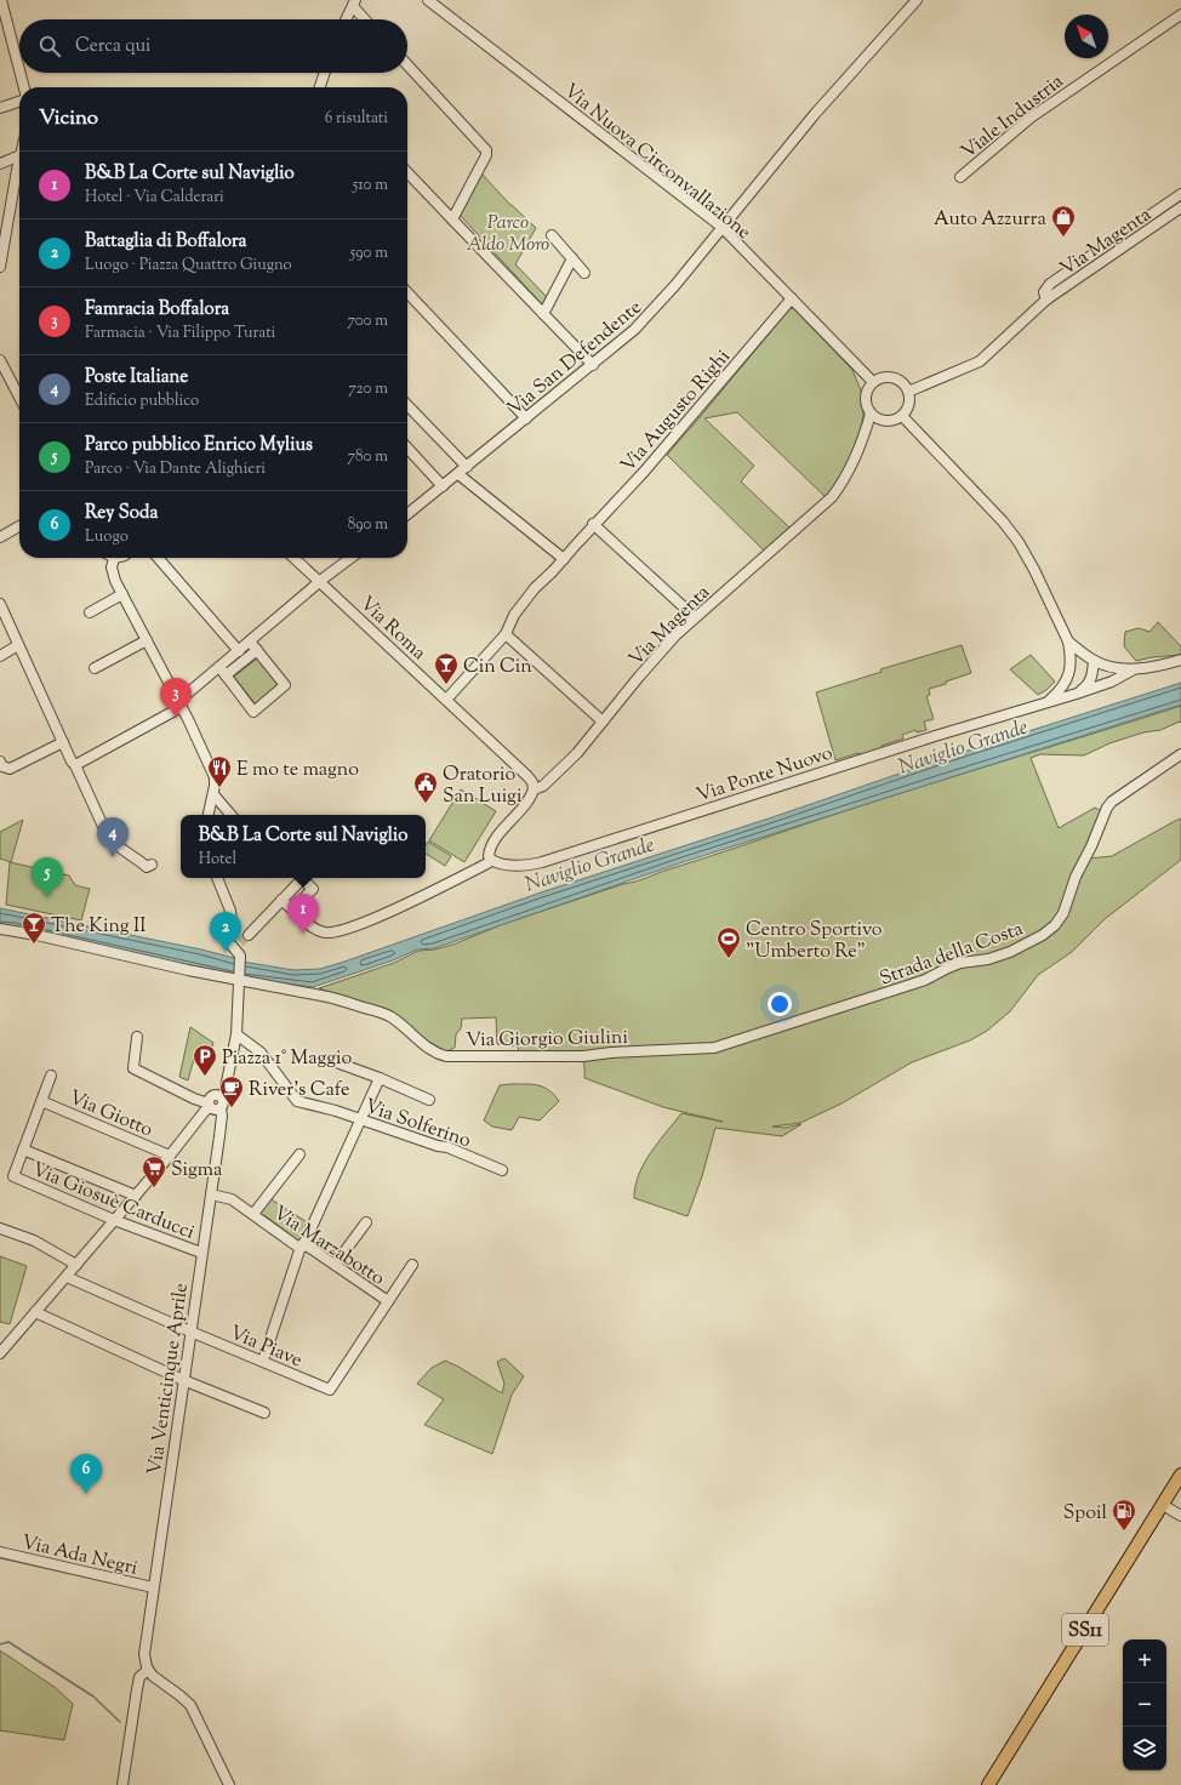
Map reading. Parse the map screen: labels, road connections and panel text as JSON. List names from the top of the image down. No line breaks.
{"streets":{"main road":["SS11"],"street":["Viale Industria","Via Nuova Circonvallazione","Via Magenta","Via San Defendente","Via Augusto Righi","Via Roma","Via Ponte Nuovo","Strada della Costa","Via Giorgio Giulini","Via Giotto","Via Solferino","Via Giosuè Carducci","Via Marzabotto","Via Piave","Via Venticinque Aprile","Via Ada Negri"]},"crossings":[["Via Nuova Circonvallazione","Via Magenta"],["Via Nuova Circonvallazione","Via San Defendente"],["Via Nuova Circonvallazione","Via Augusto Righi"],["Via Magenta","Via Roma"],["Via Magenta","Via Ponte Nuovo"],["Via Augusto Righi","Via Roma"],["Strada della Costa","Via Giorgio Giulini"],["Via Giorgio Giulini","Via Venticinque Aprile"],["Via Solferino","Via Venticinque Aprile"],["Via Giosuè Carducci","Via Venticinque Aprile"],["Via Marzabotto","Via Piave"],["Via Marzabotto","Via Venticinque Aprile"],["Via Piave","Via Venticinque Aprile"],["Via Venticinque Aprile","Via Ada Negri"]],"water":["Naviglio Grande"],"parks":["Parco Aldo Moro"],"places":{"shop":["Auto Azzurra"],"bar":["Cin Cin","The King II"],"restaurant":["E mo te magno"],"public building":["Oratorio San Luigi"],"sports":["Centro Sportivo \"Umberto Re\""],"parking":["Piazza 1° Maggio"],"cafe":["River's Cafe"],"supermarket":["Sigma"],"fuel station":["Spoil"]},"north":"top left","page":{"search":"Cerca qui","heading":["Vicino","6 risultati"],"list":[{"mark":"1","name":"B&B La Corte sul Naviglio","note":"Hotel · Via Calderari","value":"510 m"},{"mark":"2","name":"Battaglia di Boffalora","note":"Luogo · Piazza Quattro Giugno","value":"590 m"},{"mark":"3","name":"Famracia Boffalora","note":"Farmacia · Via Filippo Turati","value":"700 m"},{"mark":"4","name":"Poste Italiane","note":"Edificio pubblico","value":"720 m"},{"mark":"5","name":"Parco pubblico Enrico Mylius","note":"Parco · Via Dante Alighieri","value":"780 m"},{"mark":"6","name":"Rey Soda","note":"Luogo","value":"890 m"}],"pins":["3","4","5","1","2","6"],"popup":["B&B La Corte sul Naviglio","Hotel"],"map_buttons":["+","−"]}}
